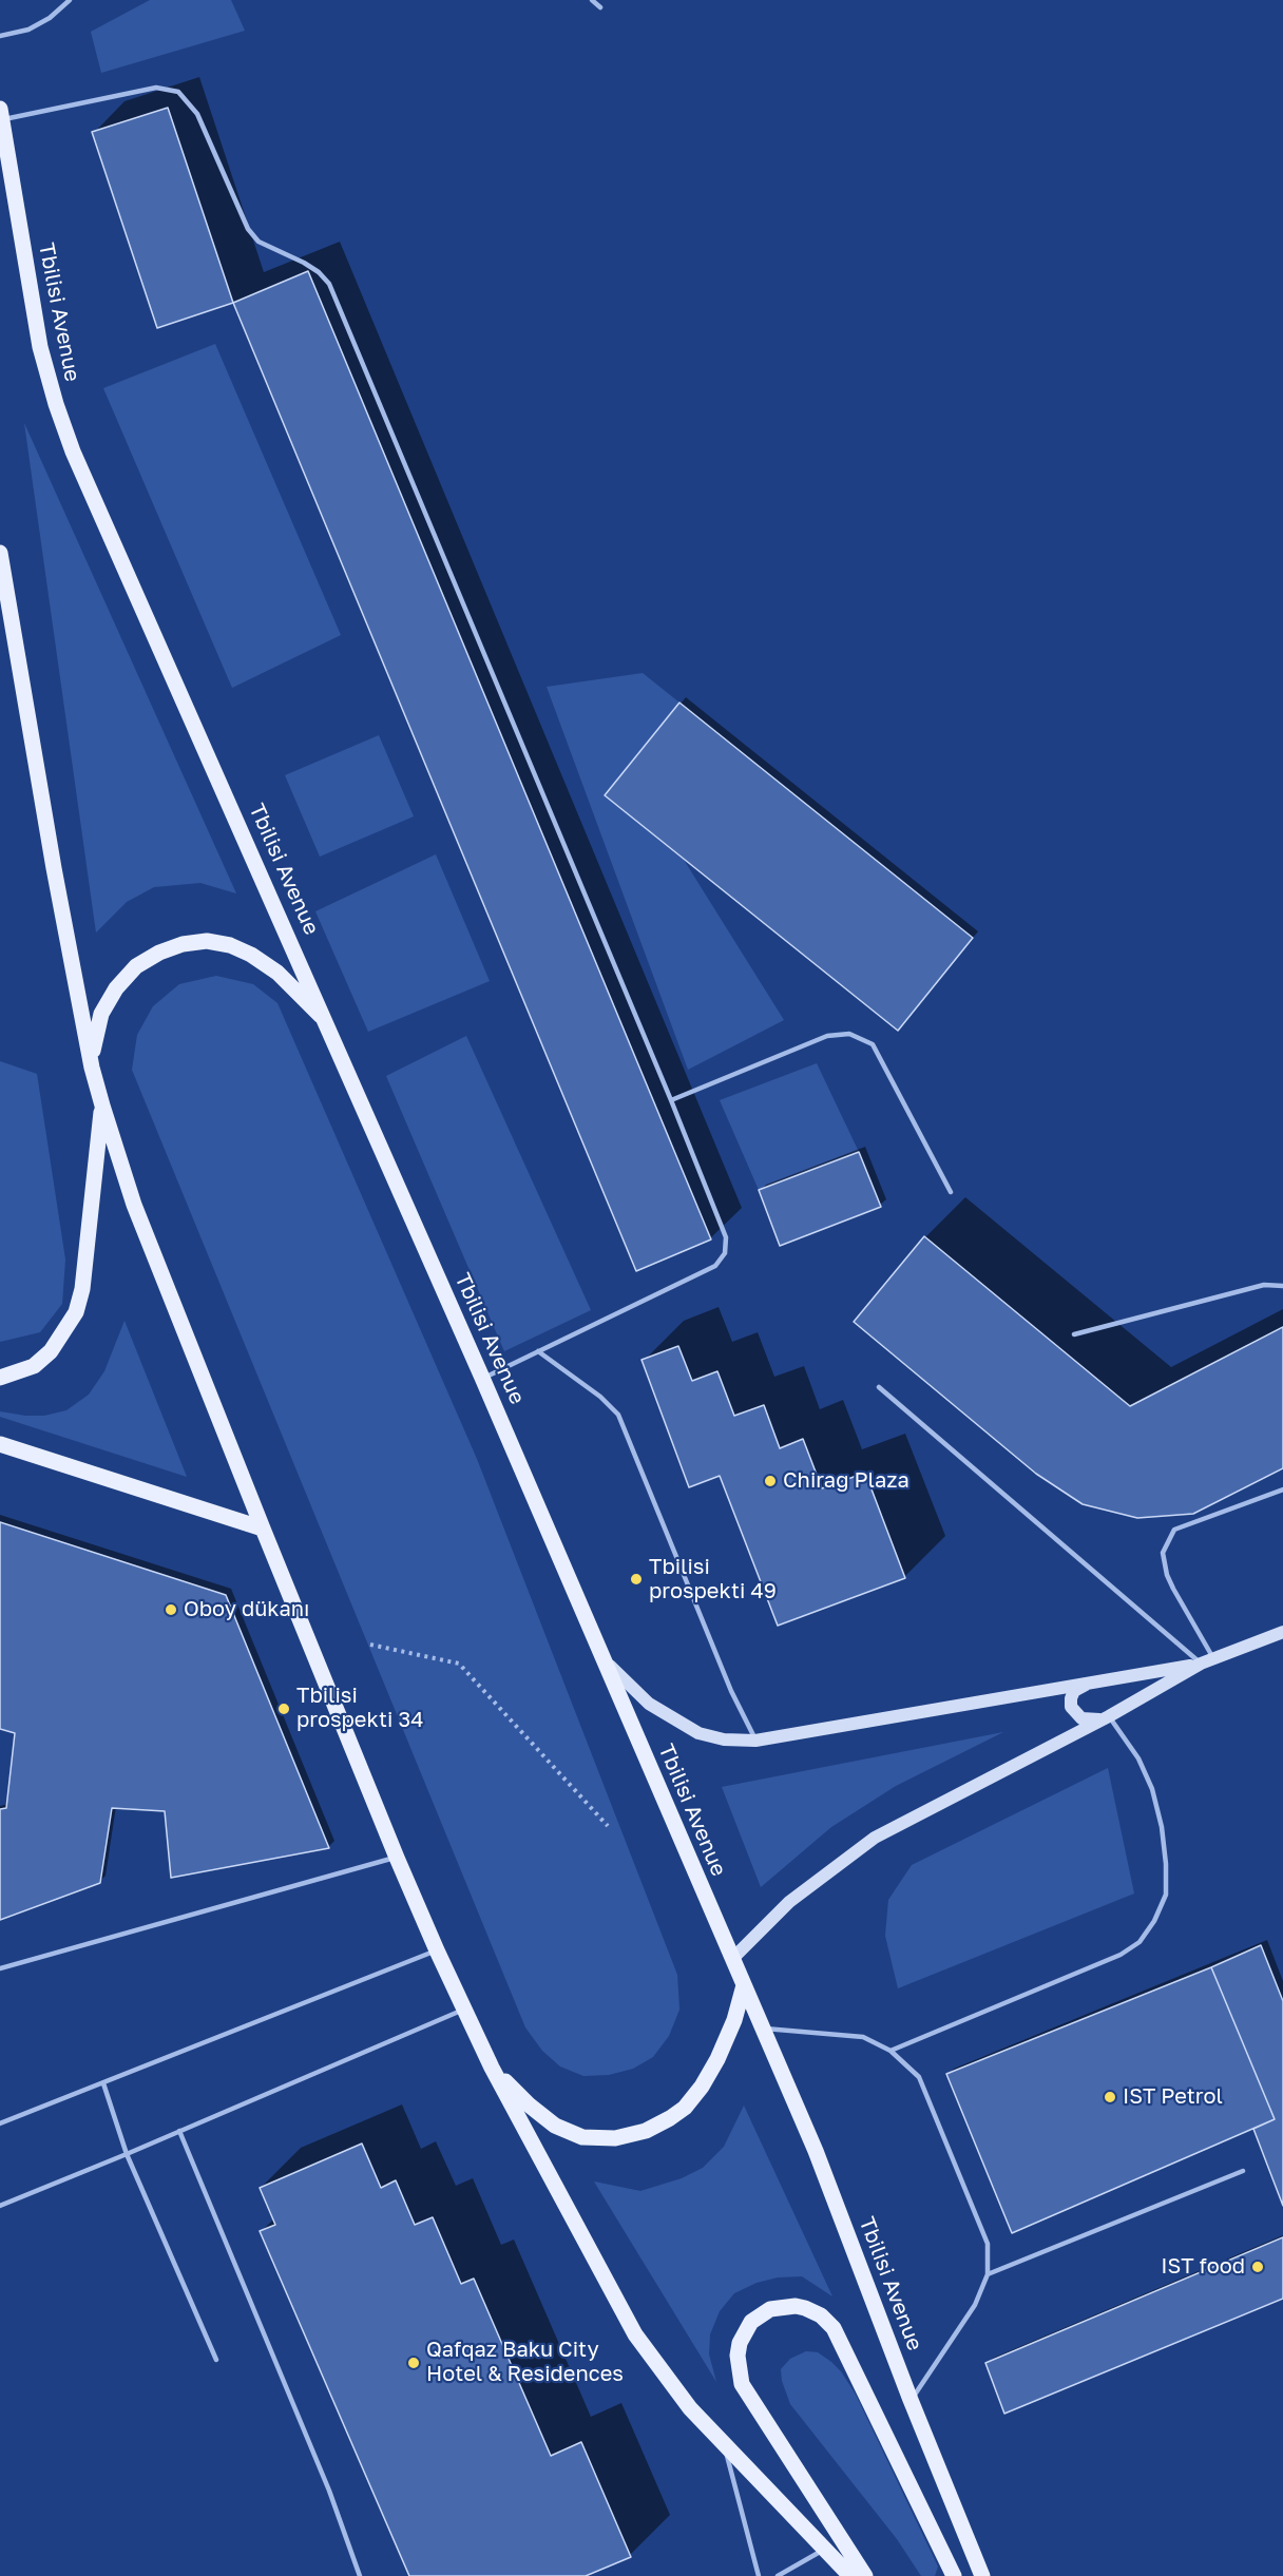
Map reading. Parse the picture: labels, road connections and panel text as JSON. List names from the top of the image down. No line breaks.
{"streets":{"main road":["Tbilisi Avenue"]},"places":["Chirag Plaza","Tbilisi prospekti 49","Oboy dükanı","Tbilisi prospekti 34","IST Petrol","IST food","Qafqaz Baku City Hotel & Residences"]}
